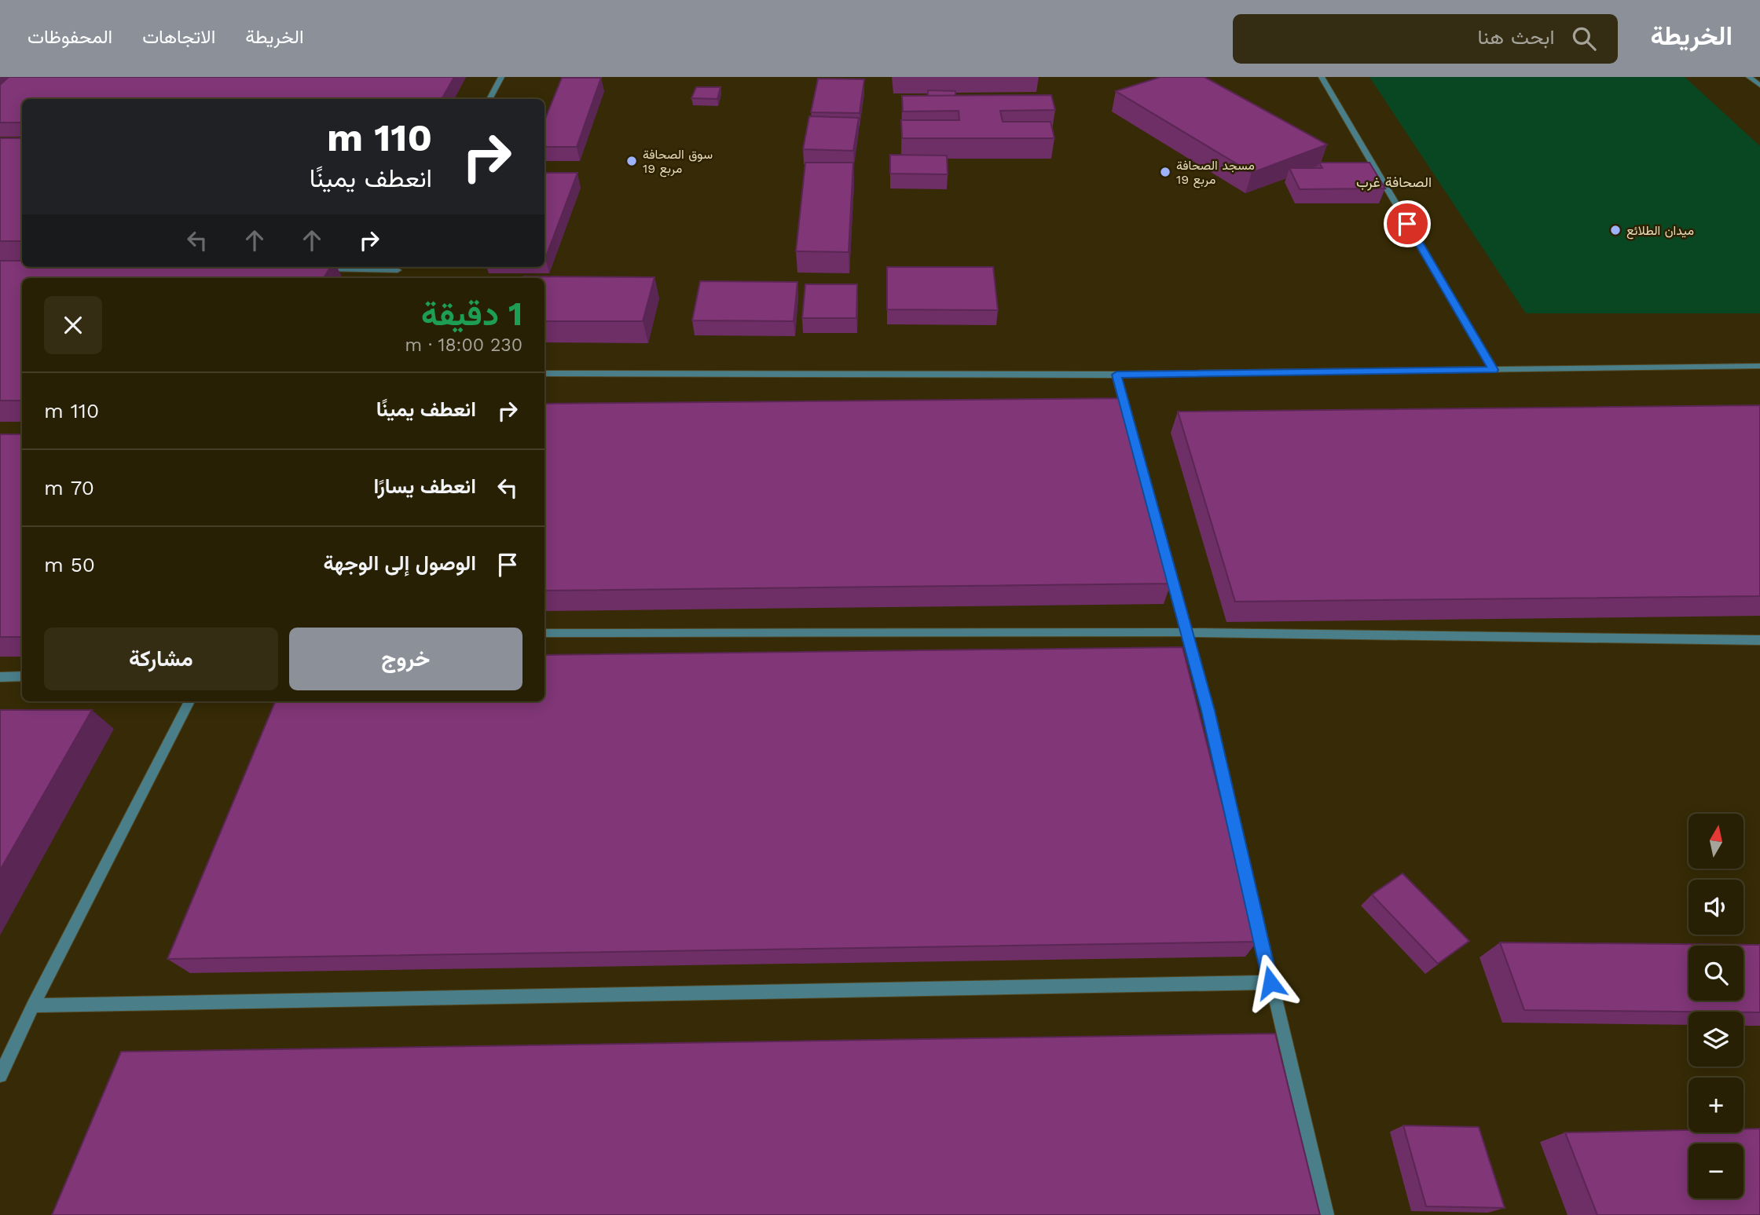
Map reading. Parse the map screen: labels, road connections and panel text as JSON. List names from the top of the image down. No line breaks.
{"districts":["الصحافة غرب"],"places":["سوق الصحافة مربع 19","مسجد الصحافة مربع 19","ميدان الطلائع"],"north":"top","page":{"header":"الخريطة","search":"ابحث هنا","nav":["الخريطة","الاتجاهات","المحفوظات"],"turn":["110 m","انعطف يمينًا"],"heading":["1 دقيقة","230 m · 18:00"],"list":[{"name":"انعطف يمينًا","value":"110 m"},{"name":"انعطف يسارًا","value":"70 m"},{"name":"الوصول إلى الوجهة","value":"50 m"}],"buttons":["خروج","مشاركة"],"map_buttons":["+","−"]}}
